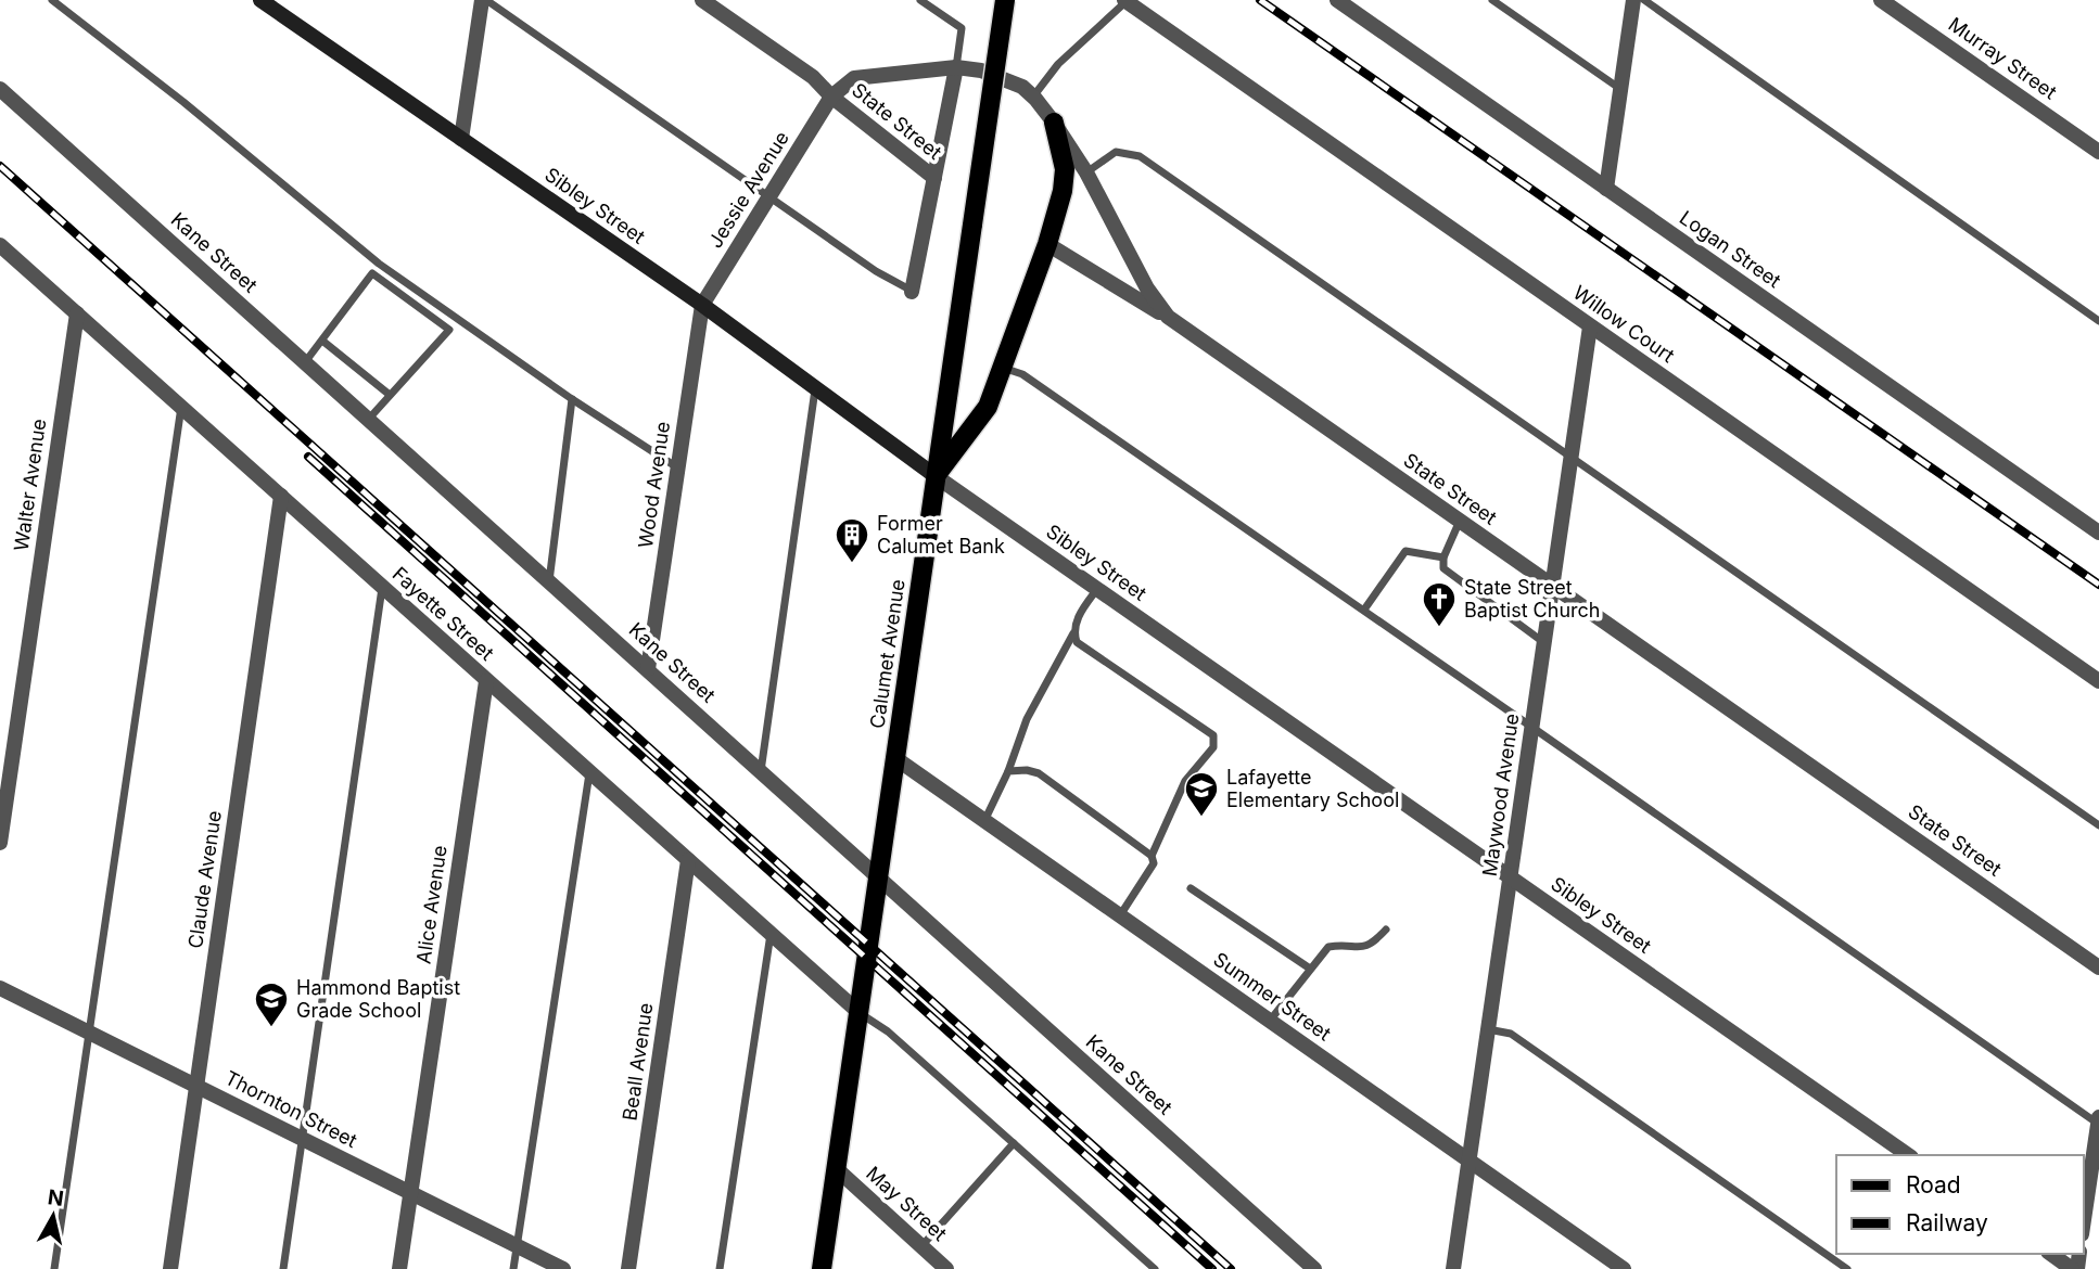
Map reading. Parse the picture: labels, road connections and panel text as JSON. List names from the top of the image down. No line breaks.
{"streets":{"main road":["Sibley Street","Calumet Avenue"],"street":["Murray Street","State Street","Jessie Avenue","Logan Street","Kane Street","Willow Court","Walter Avenue","Wood Avenue","Fayette Street","Maywood Avenue","Claude Avenue","Alice Avenue","Summer Street","Beall Avenue","Thornton Street","May Street"]},"crossings":[["State Street","Jessie Avenue"],["State Street","Maywood Avenue"],["Jessie Avenue","Sibley Street"],["Jessie Avenue","Wood Avenue"],["Sibley Street","Wood Avenue"],["Sibley Street","Calumet Avenue"],["Sibley Street","Maywood Avenue"],["Kane Street","Wood Avenue"],["Kane Street","Calumet Avenue"],["Willow Court","Maywood Avenue"],["Walter Avenue","Fayette Street"],["Fayette Street","Calumet Avenue"],["Fayette Street","Claude Avenue"],["Fayette Street","Alice Avenue"],["Fayette Street","Beall Avenue"],["Calumet Avenue","Summer Street"],["Calumet Avenue","May Street"],["Maywood Avenue","Summer Street"],["Claude Avenue","Thornton Street"],["Alice Avenue","Thornton Street"]],"places":{"building":["Former Calumet Bank"],"church":["State Street Baptist Church"],"school or university":["Lafayette Elementary School","Hammond Baptist Grade School"]},"legend":["Road","Railway"],"north":"top"}
